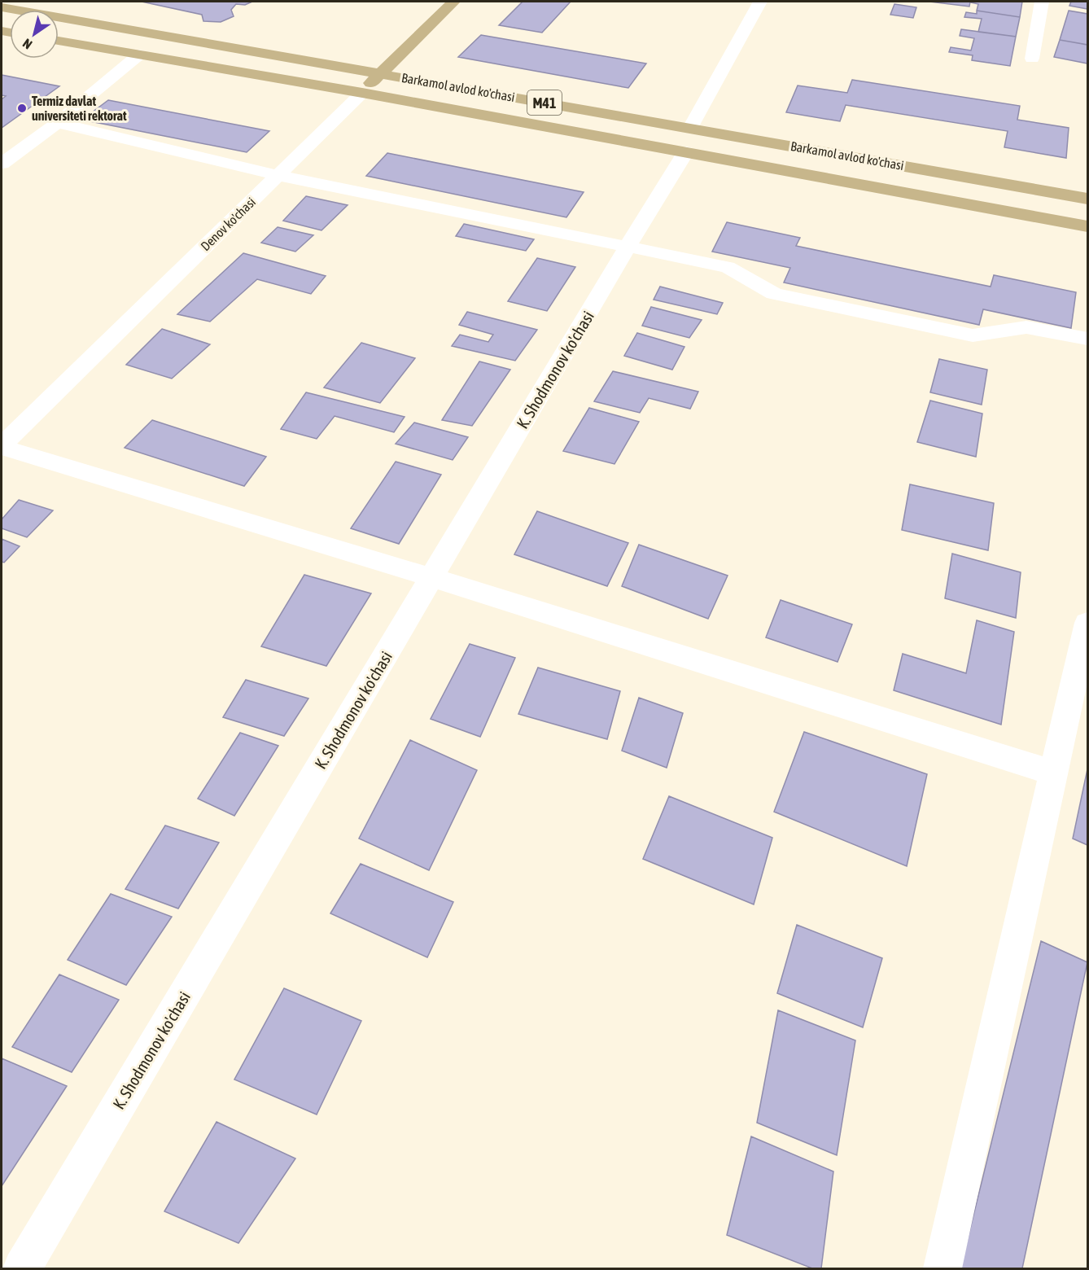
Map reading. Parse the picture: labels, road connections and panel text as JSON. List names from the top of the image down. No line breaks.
{"streets":{"main road":["Barkamol avlod ko'chasi","M41","Denov ko'chasi"],"street":["K. Shodmonov ko'chasi"]},"crossings":[["Barkamol avlod ko'chasi","Denov ko'chasi"],["Barkamol avlod ko'chasi","K. Shodmonov ko'chasi"]],"places":["Termiz davlat universiteti rektorat"],"north":"bottom left"}
